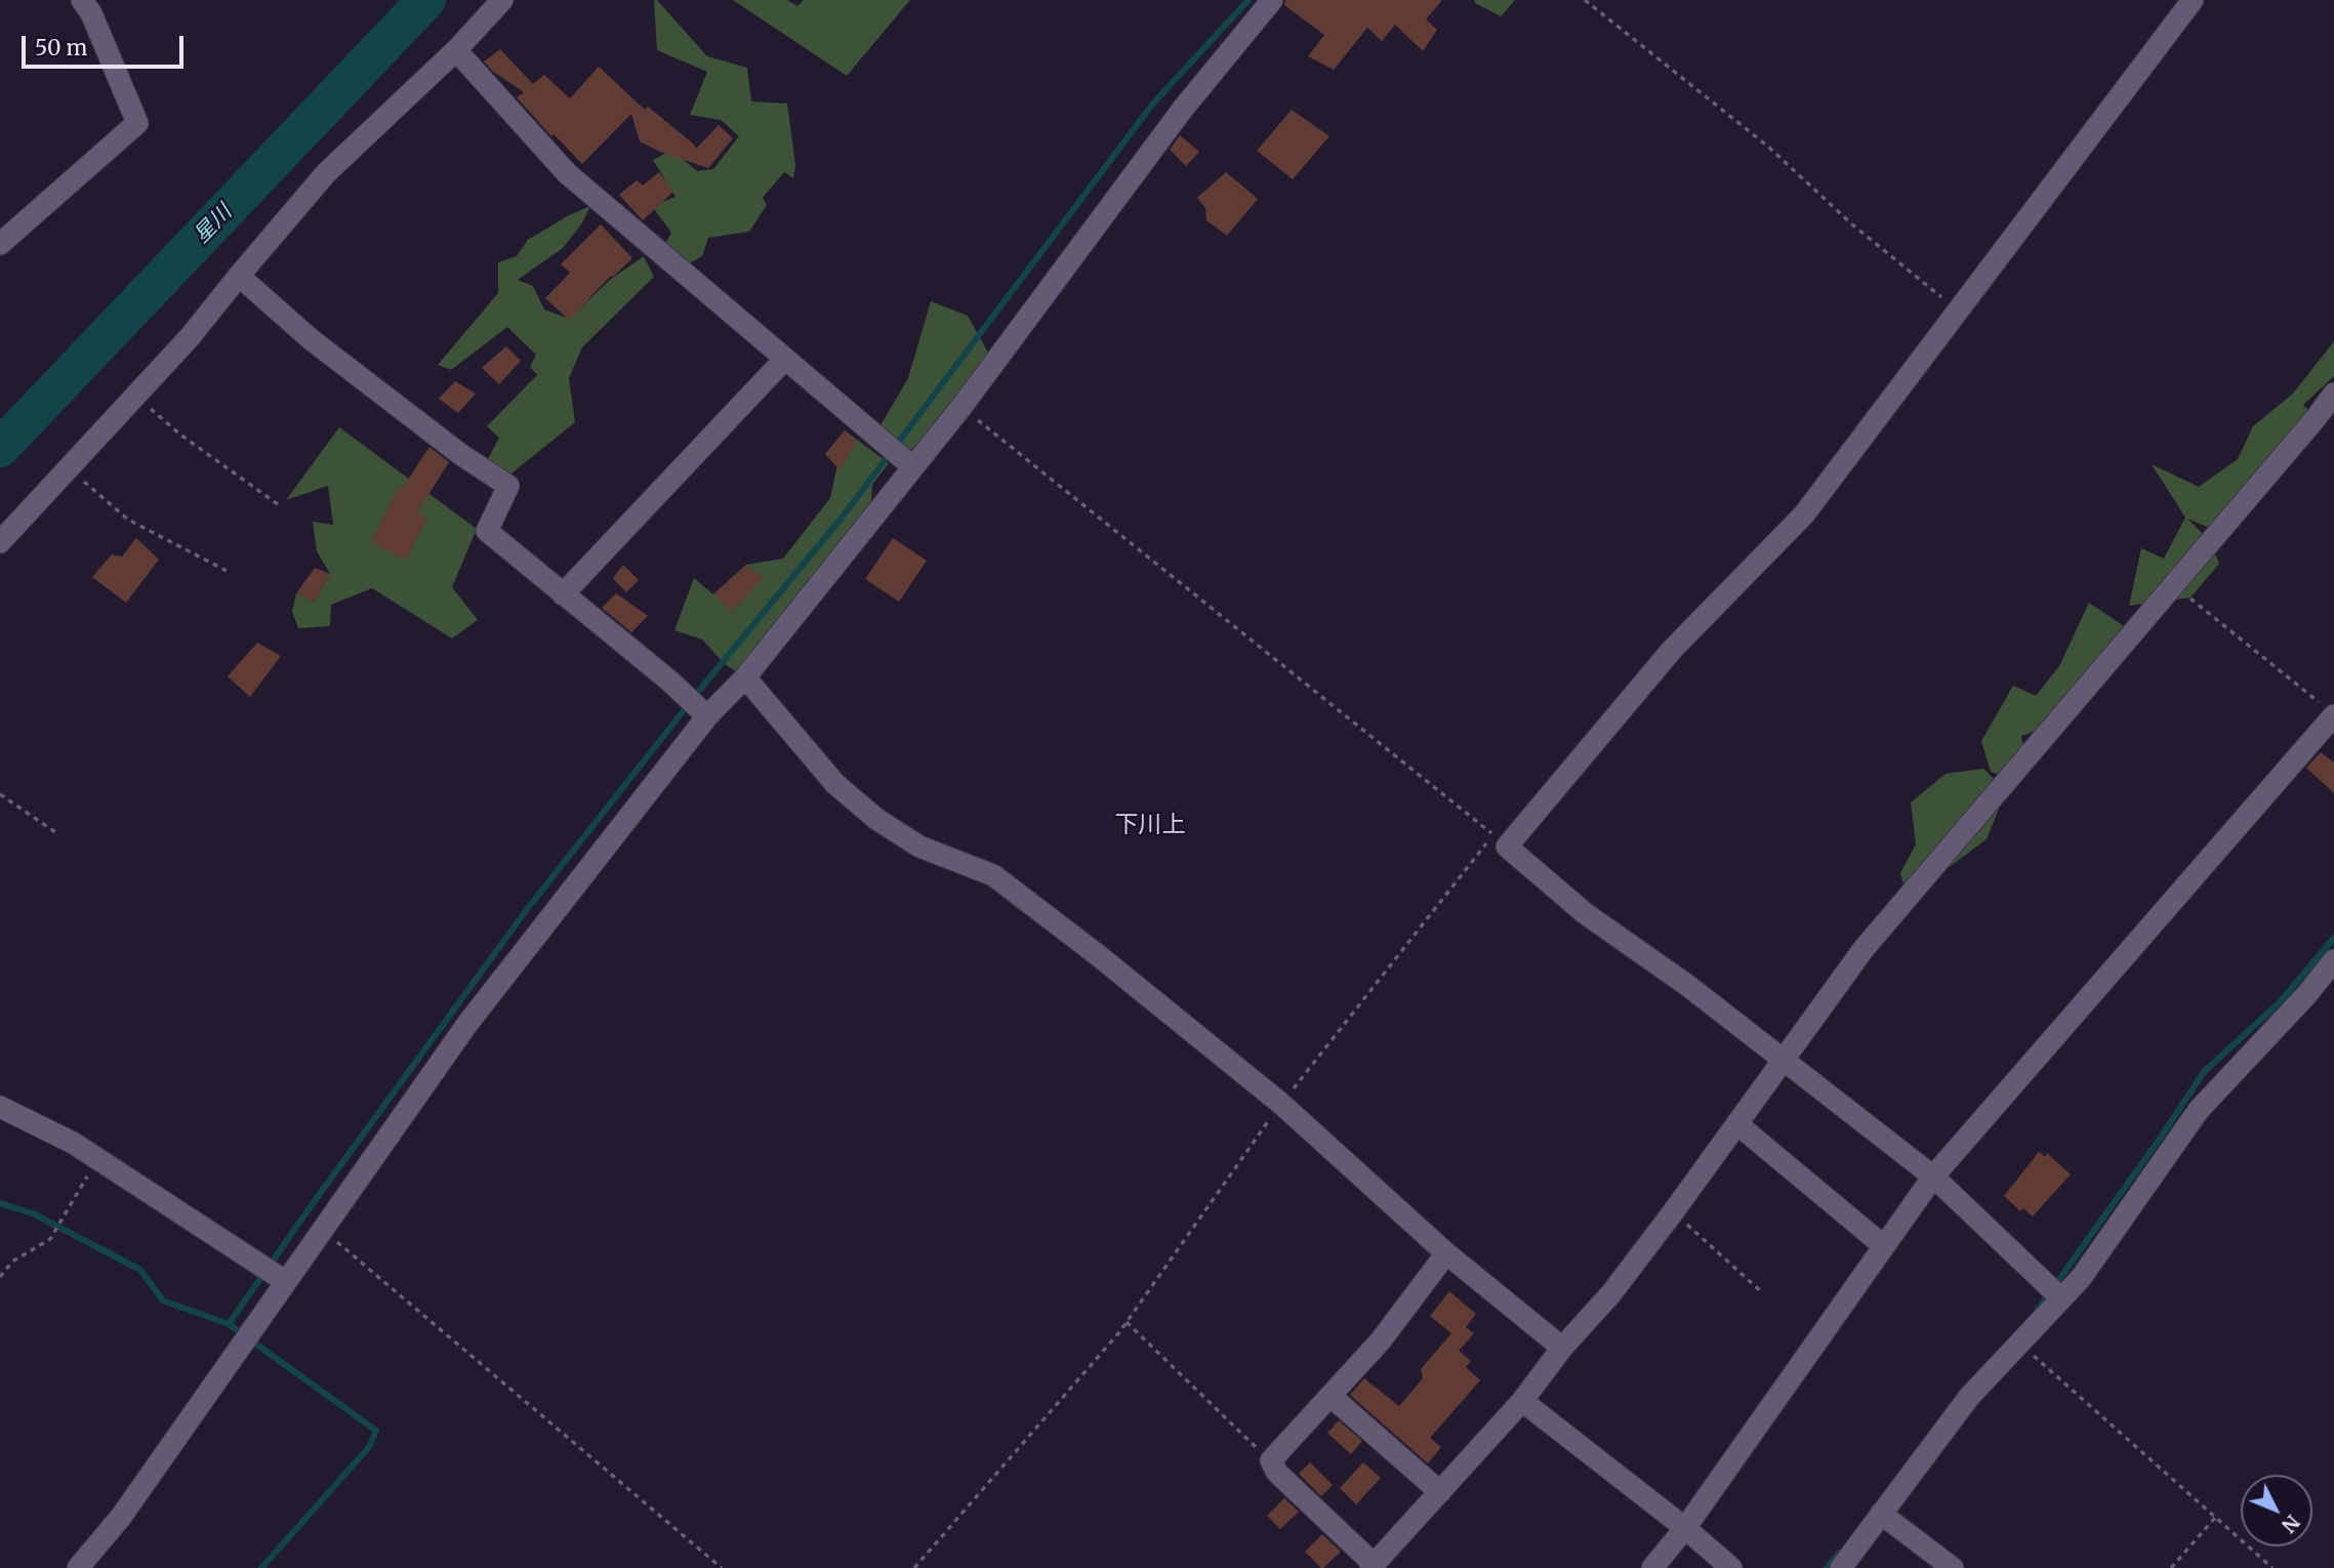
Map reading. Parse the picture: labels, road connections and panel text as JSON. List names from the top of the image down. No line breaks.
{"districts":["下川上"],"water":["星川"],"scale_bar":"50 m","north":"bottom right"}
